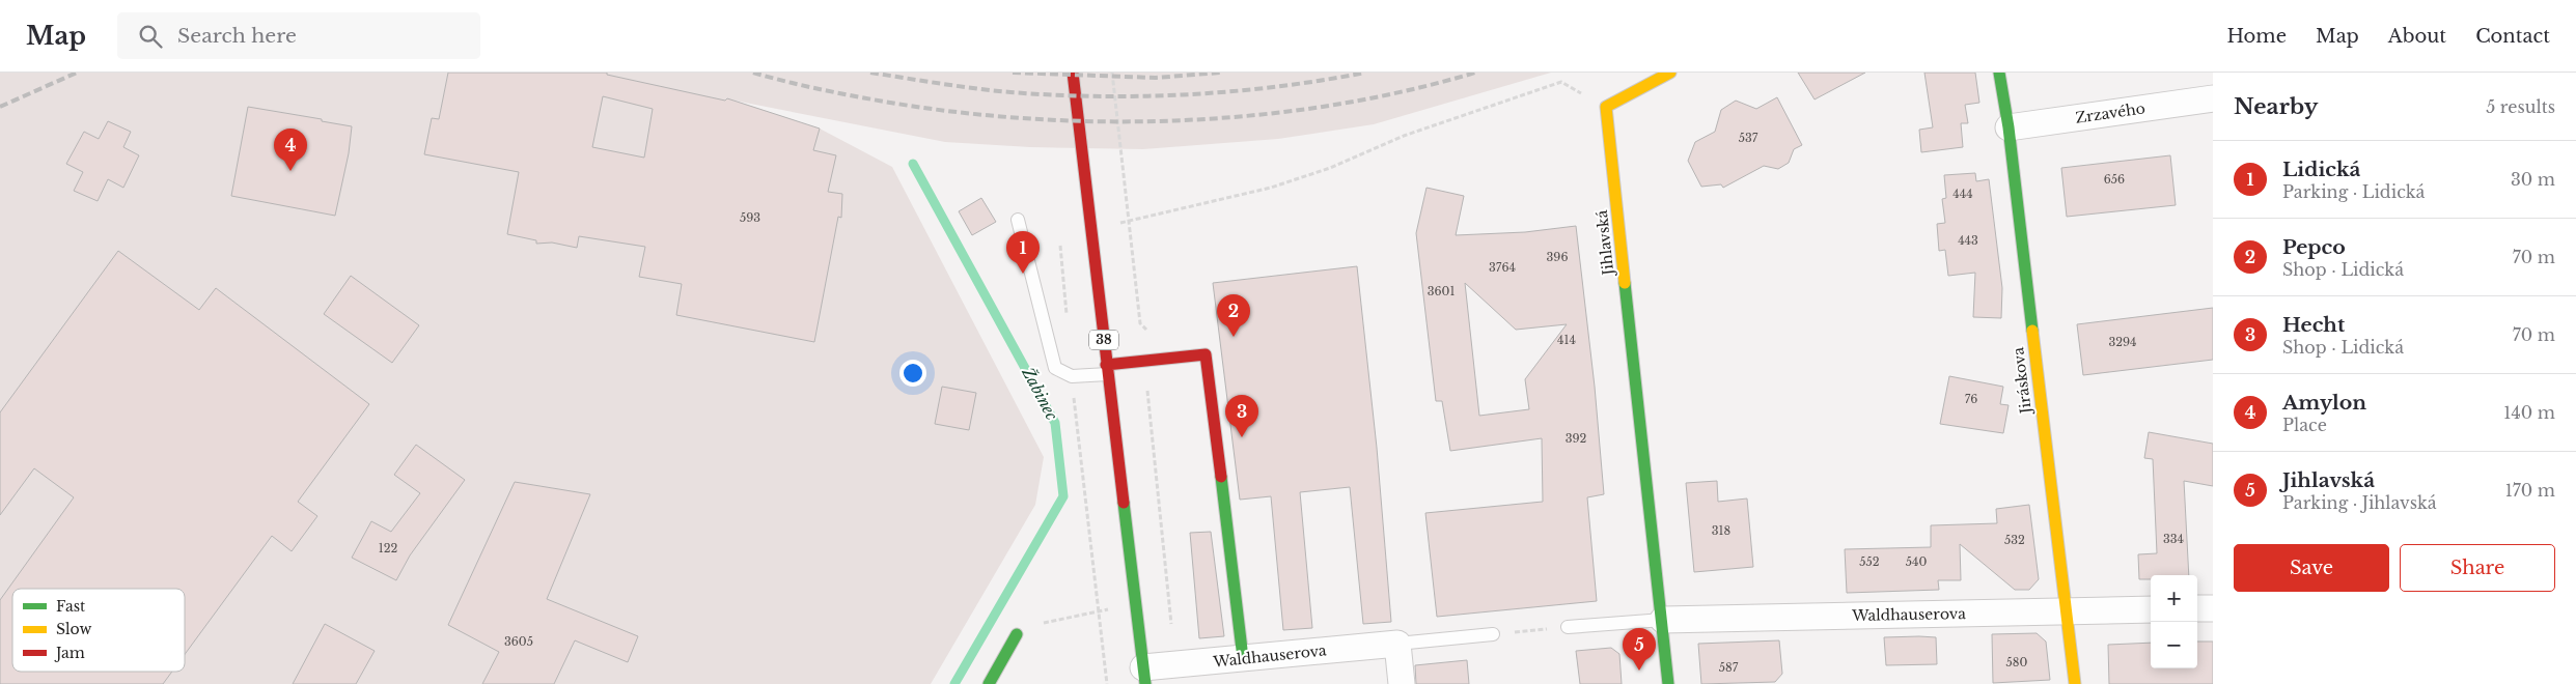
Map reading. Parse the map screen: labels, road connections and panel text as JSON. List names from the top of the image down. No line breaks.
{"streets":{"street":["Zrzavého","Jihlavská","38","Jiráskova","Waldhauserova"]},"crossings":[["Zrzavého","Jiráskova"],["Jihlavská","Waldhauserova"],["38","Waldhauserova"],["Jiráskova","Waldhauserova"]],"water":["Žabinec"],"house_numbers":["537","656","444","593","443","396","3764","3601","414","3294","76","392","318","334","532","122","552","540","3605","580","587"],"legend":["Fast","Slow","Jam"],"page":{"header":"Map","search":"Search here","nav":["Home","Map","About","Contact"],"heading":["Nearby","5 results"],"pins":["4","1","2","3","5"],"list":[{"mark":"1","name":"Lidická","note":"Parking · Lidická","value":"30 m"},{"mark":"2","name":"Pepco","note":"Shop · Lidická","value":"70 m"},{"mark":"3","name":"Hecht","note":"Shop · Lidická","value":"70 m"},{"mark":"4","name":"Amylon","note":"Place","value":"140 m"},{"mark":"5","name":"Jihlavská","note":"Parking · Jihlavská","value":"170 m"}],"buttons":["Save","Share"],"map_buttons":["+","−"]}}
